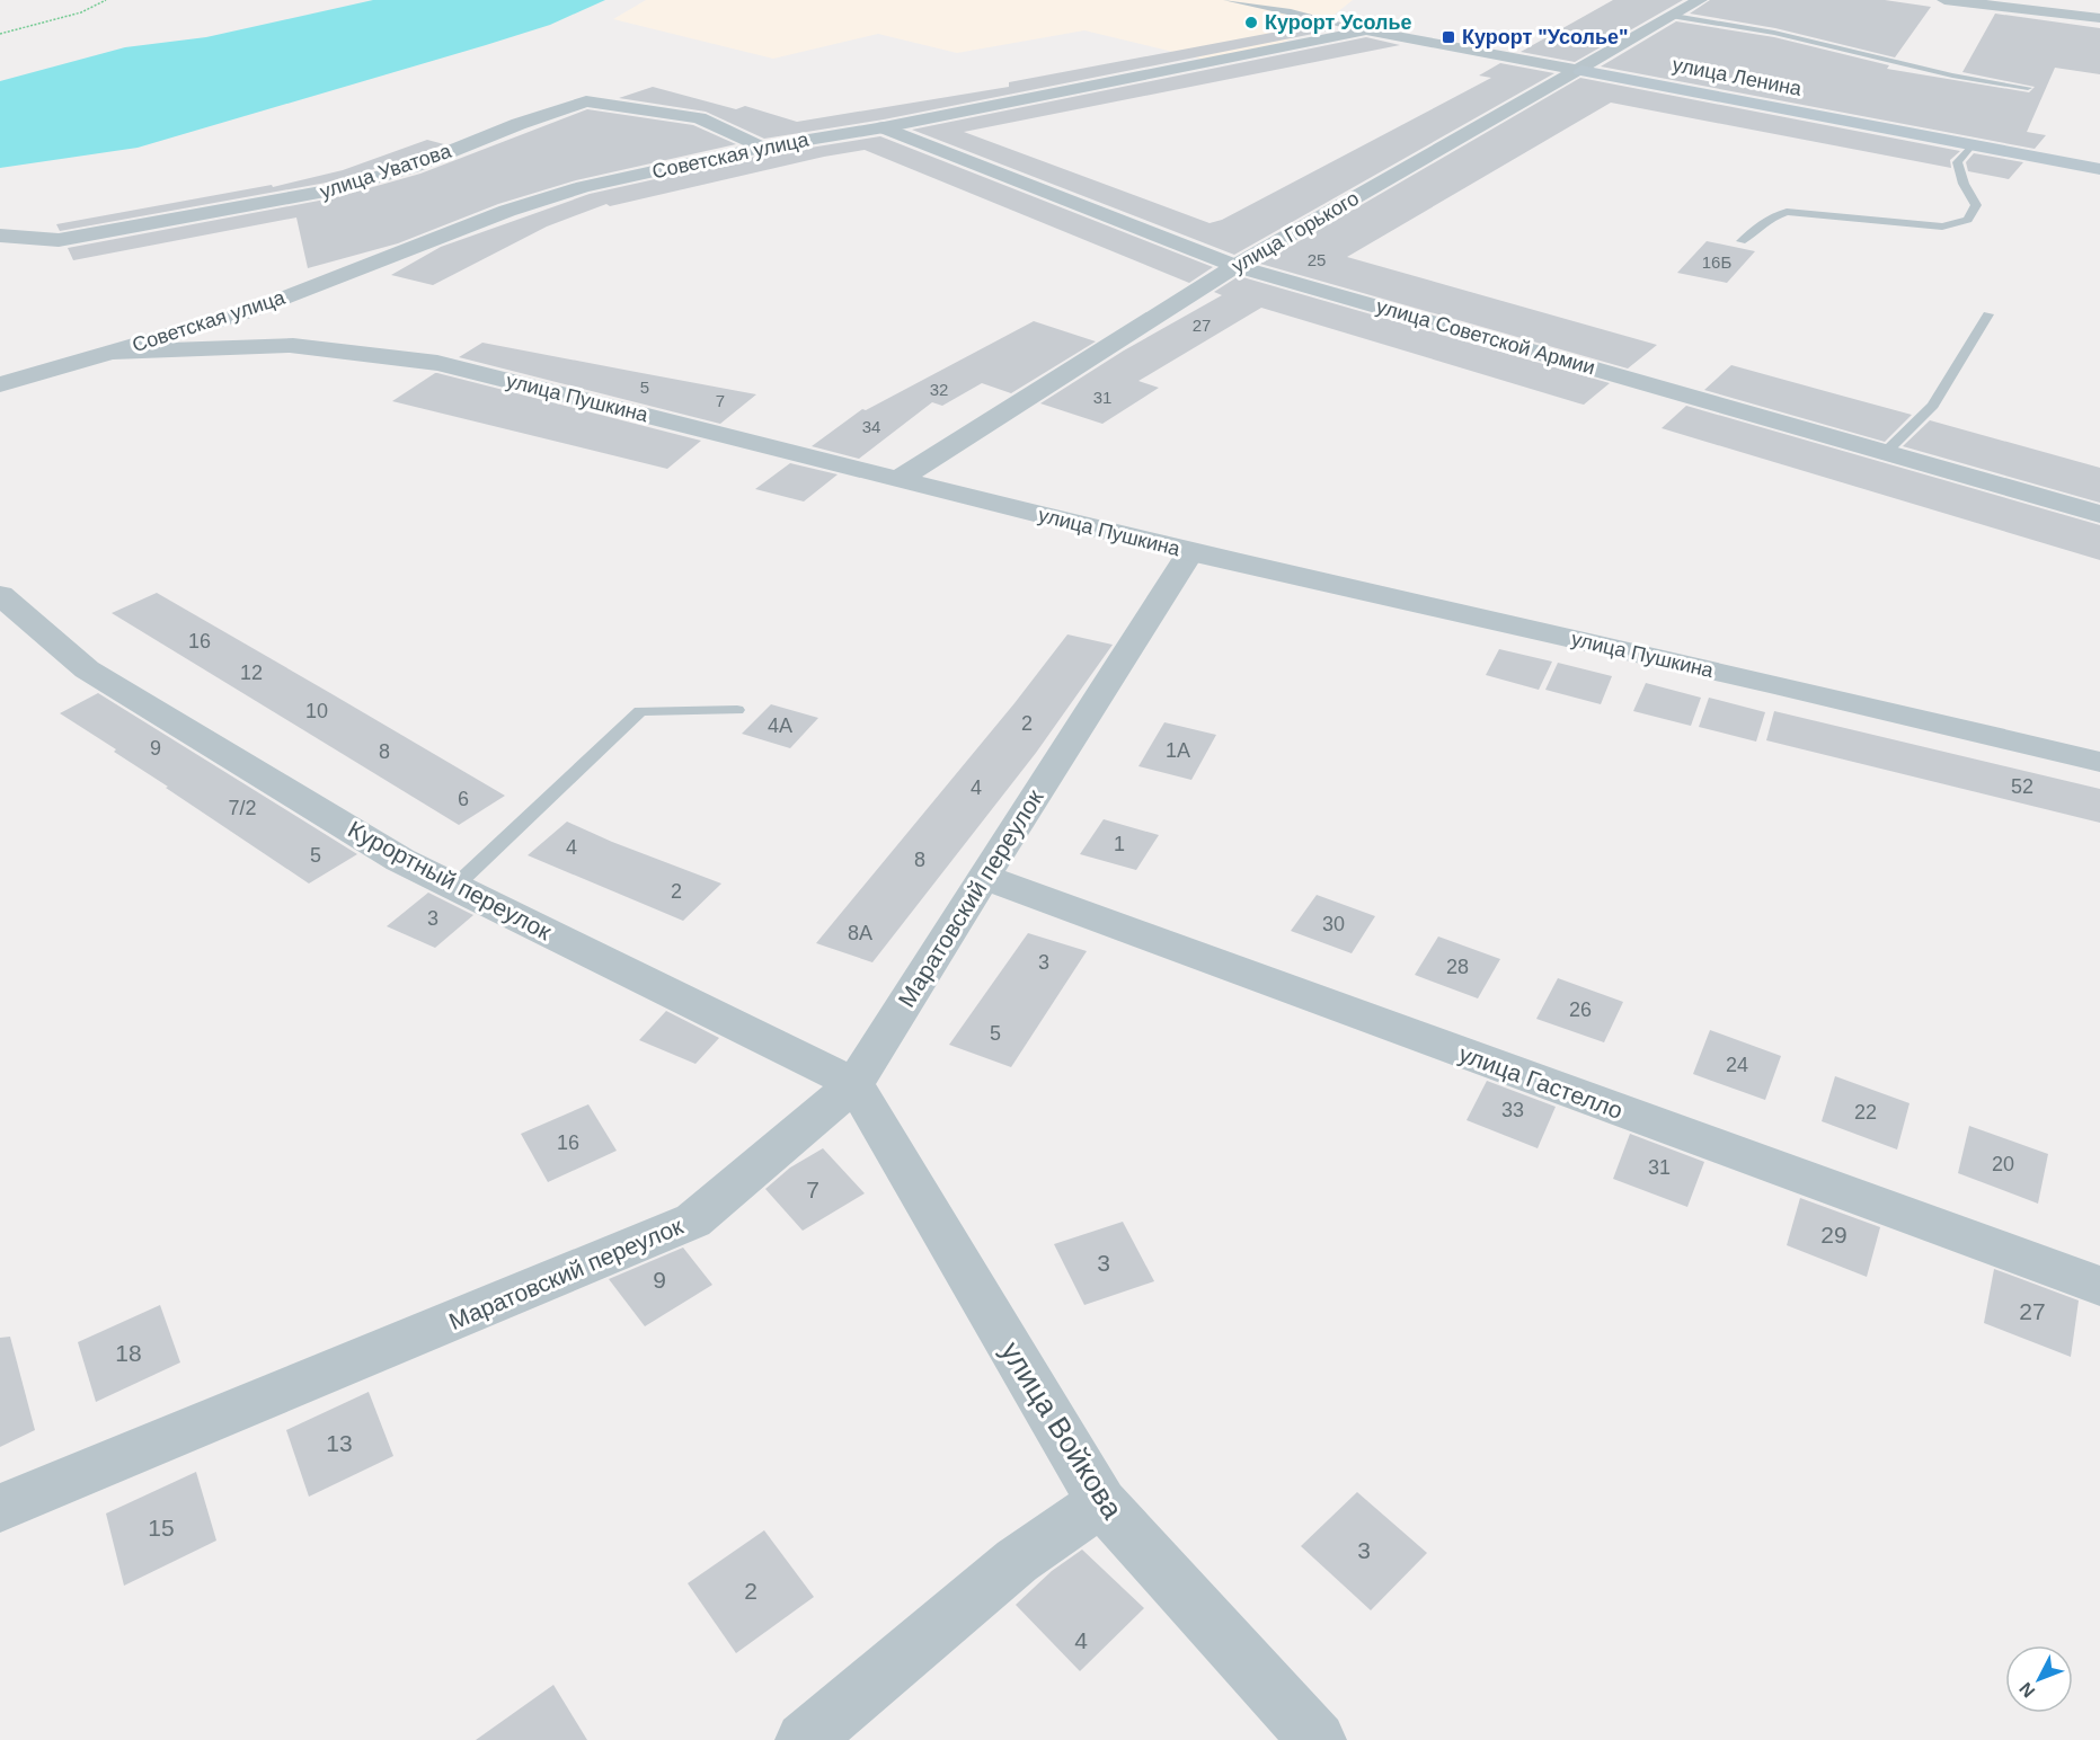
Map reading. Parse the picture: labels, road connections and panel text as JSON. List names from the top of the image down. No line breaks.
{"streets":{"main road":["улица Ленина"],"street":["Советская улица","улица Уватова","улица Горького","улица Советской Армии","улица Пушкина","Курортный переулок","Маратовский переулок","улица Гастелло","улица Войкова"]},"crossings":[["улица Ленина","Советская улица"],["улица Ленина","улица Горького"],["Советская улица","улица Уватова"],["Советская улица","улица Советской Армии"],["Советская улица","улица Пушкина"],["улица Горького","улица Советской Армии"],["улица Горького","улица Пушкина"],["улица Пушкина","Маратовский переулок"],["Курортный переулок","Маратовский переулок"],["Курортный переулок","улица Войкова"],["Маратовский переулок","улица Гастелло"],["Маратовский переулок","улица Войкова"]],"places":{"other":["Курорт Усолье"],"transit":["Курорт \"Усолье\""]},"house_numbers":["25","16Б","27","5","32","31","7","34","16","12","10","2","4А","9","1А","8","52","4","6","7/2","1","4","5","8","2","3","30","8А","3","28","26","5","24","33","22","16","20","31","7","29","3","9","27","18","13","15","3","2","4"],"north":"bottom left"}
